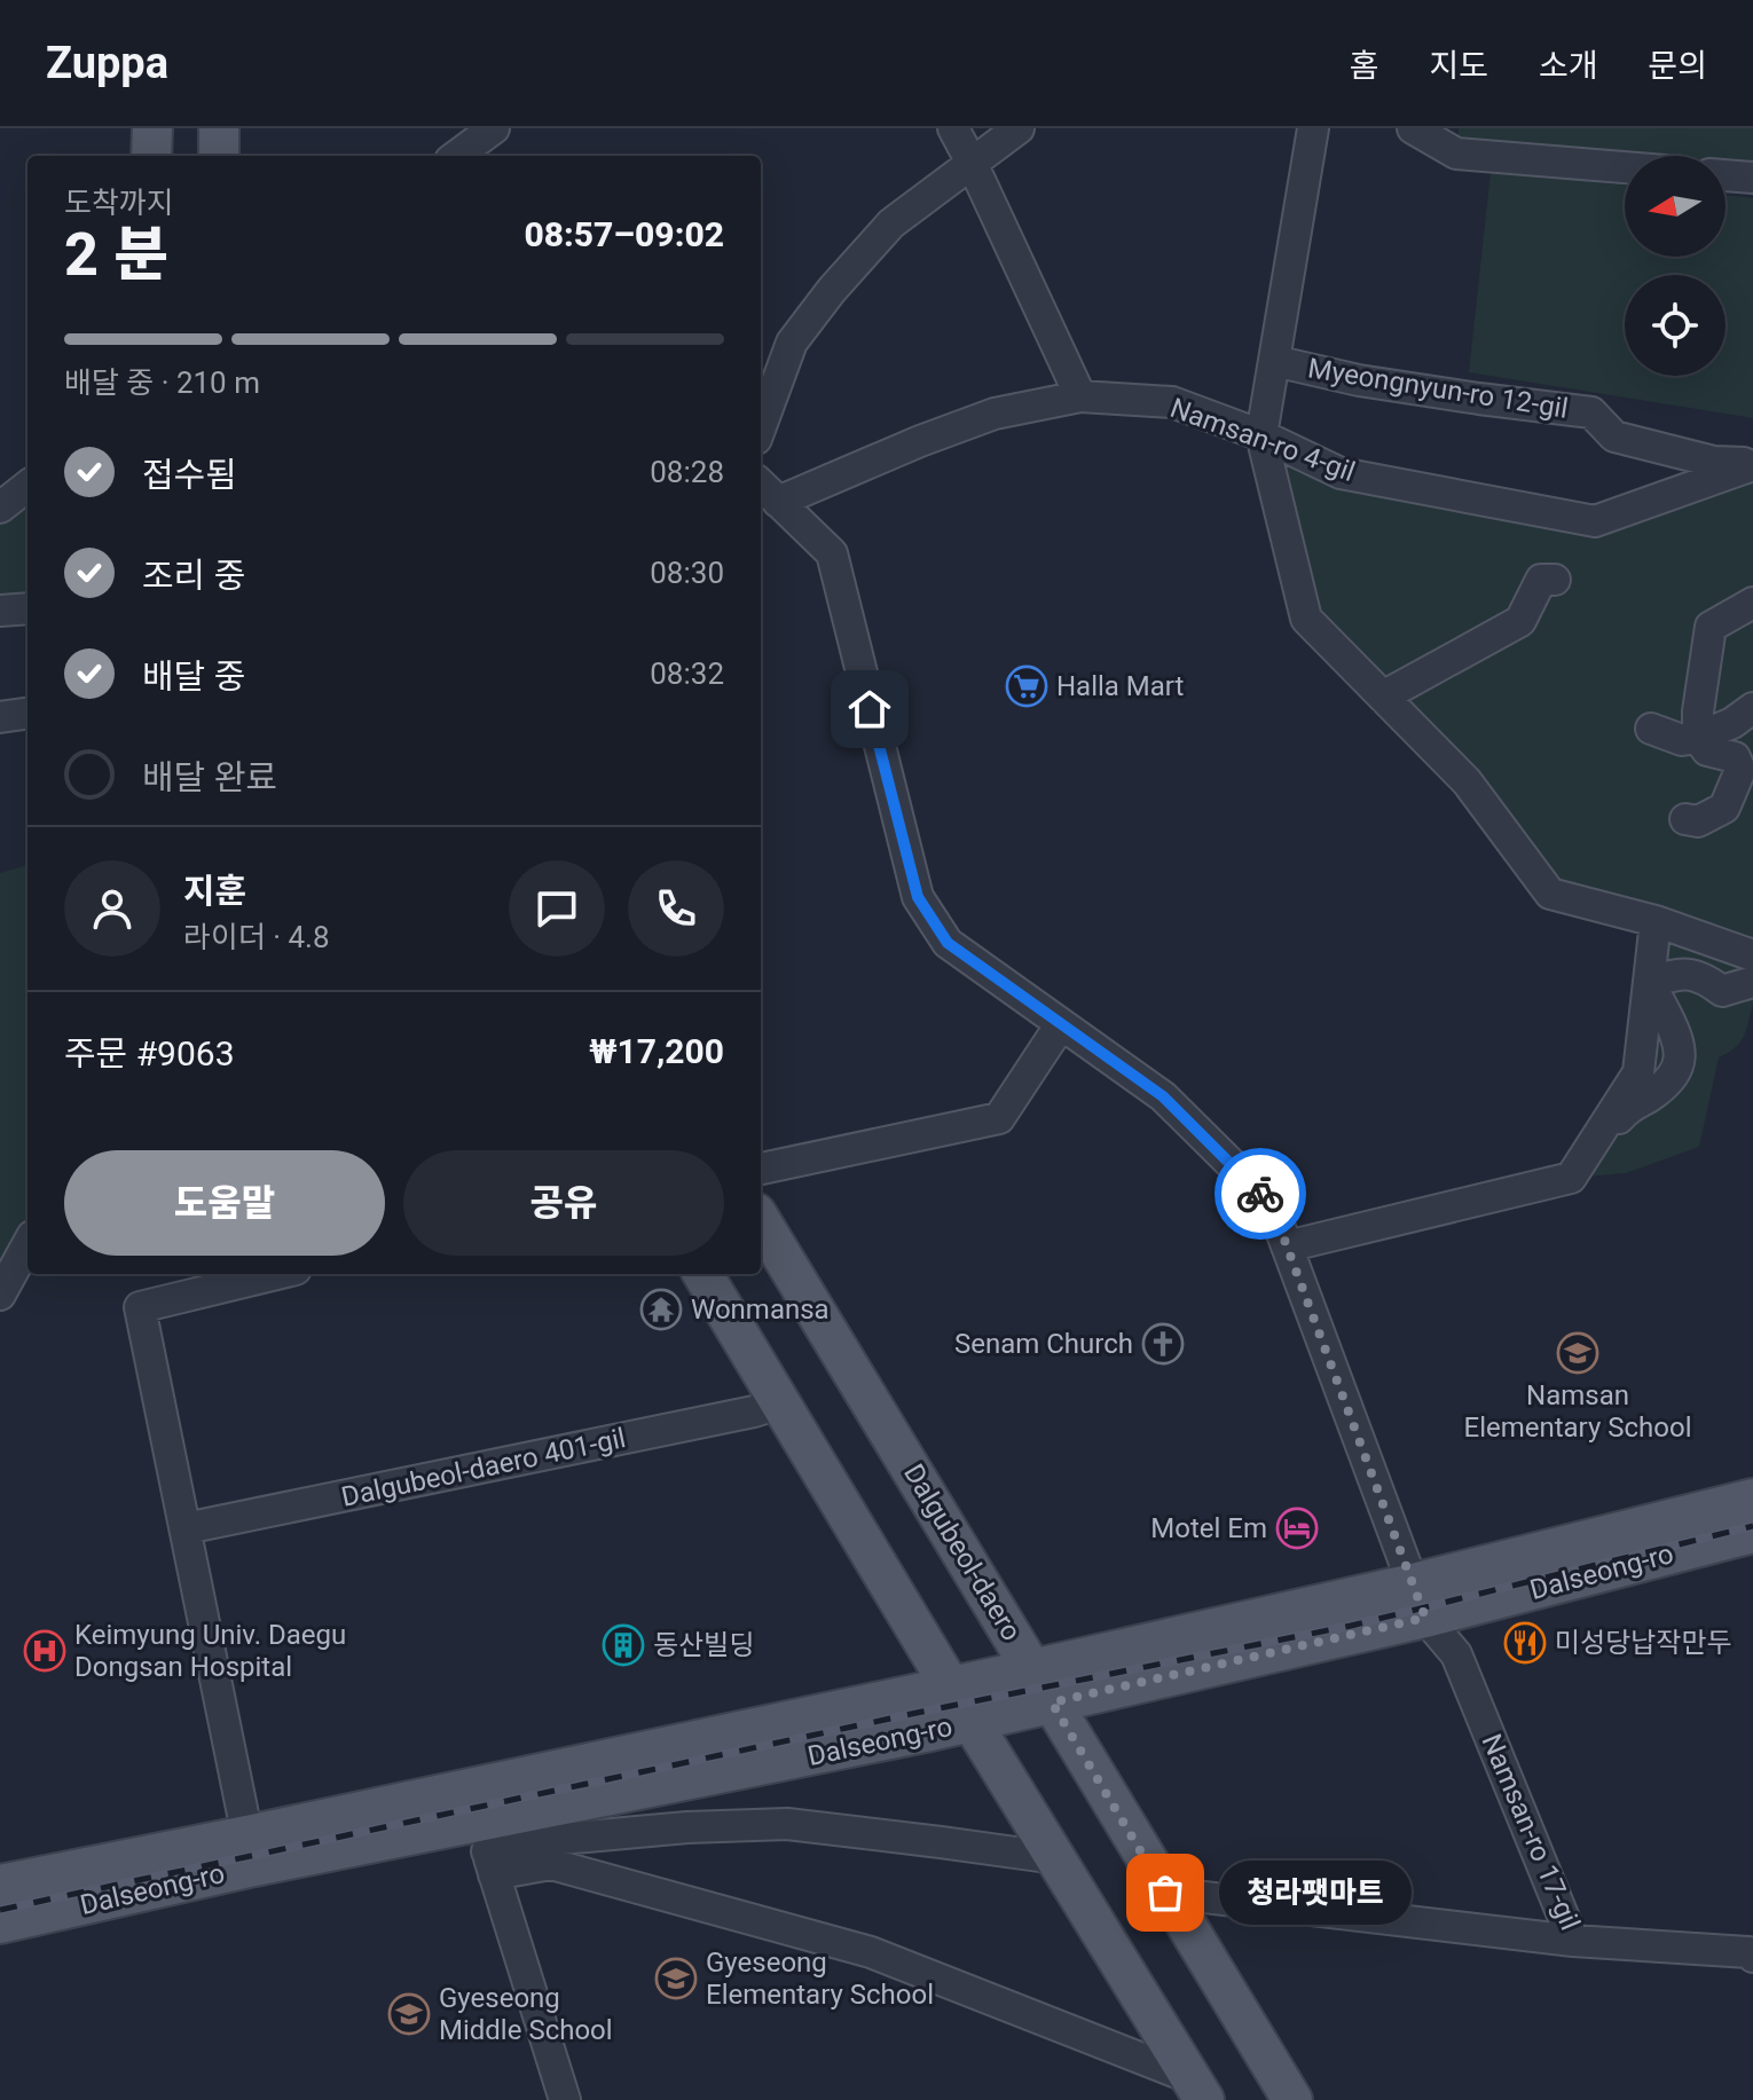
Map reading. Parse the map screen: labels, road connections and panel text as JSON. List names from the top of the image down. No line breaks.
{"streets":{"main road":["Dalgubeol-daero","Dalseong-ro"],"street":["Myeongnyun-ro 12-gil","Namsan-ro 4-gil","Dalgubeol-daero 401-gil","Namsan-ro 17-gil"]},"crossings":[["Myeongnyun-ro 12-gil","Namsan-ro 4-gil"],["Namsan-ro 4-gil","Namsan-ro 17-gil"],["Dalgubeol-daero","Dalseong-ro"],["Dalseong-ro","Namsan-ro 17-gil"]],"places":{"supermarket":["Halla Mart"],"temple":["Wonmansa"],"church":["Senam Church"],"school or university":["Namsan Elementary School","Gyeseong Elementary School","Gyeseong Middle School"],"hotel":["Motel Em"],"restaurant":["미성당납작만두"],"building":["동산빌딩"],"hospital":["Keimyung Univ. Daegu Dongsan Hospital"],"other":["청라팻마트"]},"north":"left","page":{"header":"Zuppa","nav":["홈","지도","소개","문의"],"heading":["2 분","도착까지","08:57–09:02"],"panel":["지훈","라이더 · 4.8","주문 #9063","₩17,200"],"bar":"배달 중 · 210 m","list":[["접수됨","08:28"],["조리 중","08:30"],["배달 중","08:32"],"배달 완료"],"buttons":["도움말","공유"],"bubble":"청라팻마트"}}
